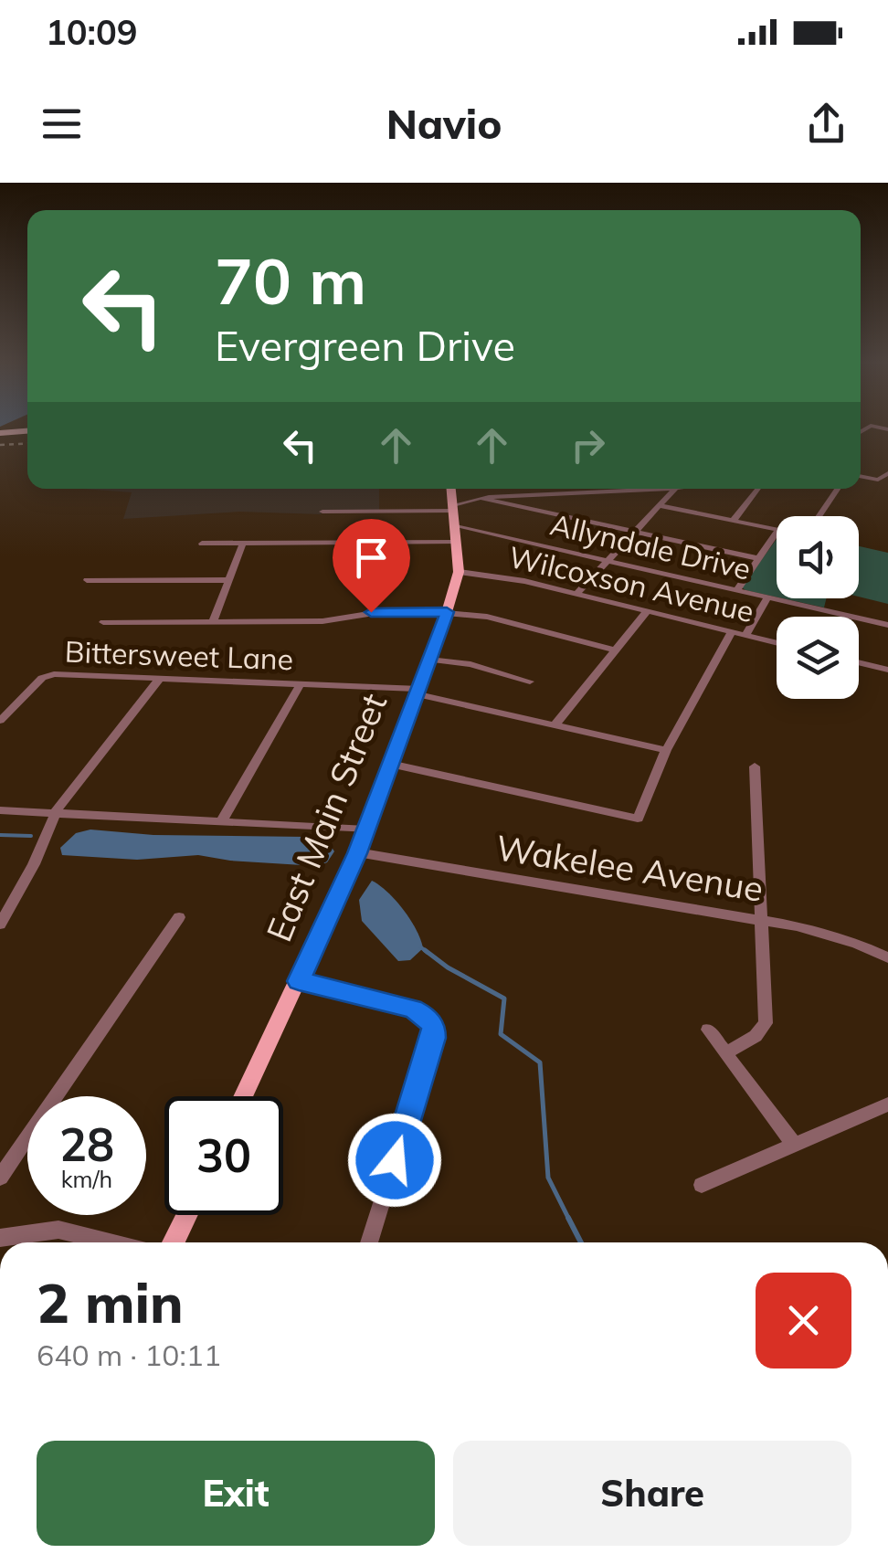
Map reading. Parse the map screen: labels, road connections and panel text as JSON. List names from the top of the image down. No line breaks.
{"streets":{"main road":["East Main Street"],"street":["Allyndale Drive","Wilcoxson Avenue","Bittersweet Lane","Wakelee Avenue"]},"crossings":[["Allyndale Drive","East Main Street"],["Wilcoxson Avenue","East Main Street"],["Bittersweet Lane","East Main Street"],["East Main Street","Wakelee Avenue"]],"page":{"status":"10:09","header":"Navio","turn":["70 m","Evergreen Drive"],"speed":"28 km/h","limit":"30","heading":["2 min","640 m · 10:11"],"buttons":["Exit","Share"]}}
